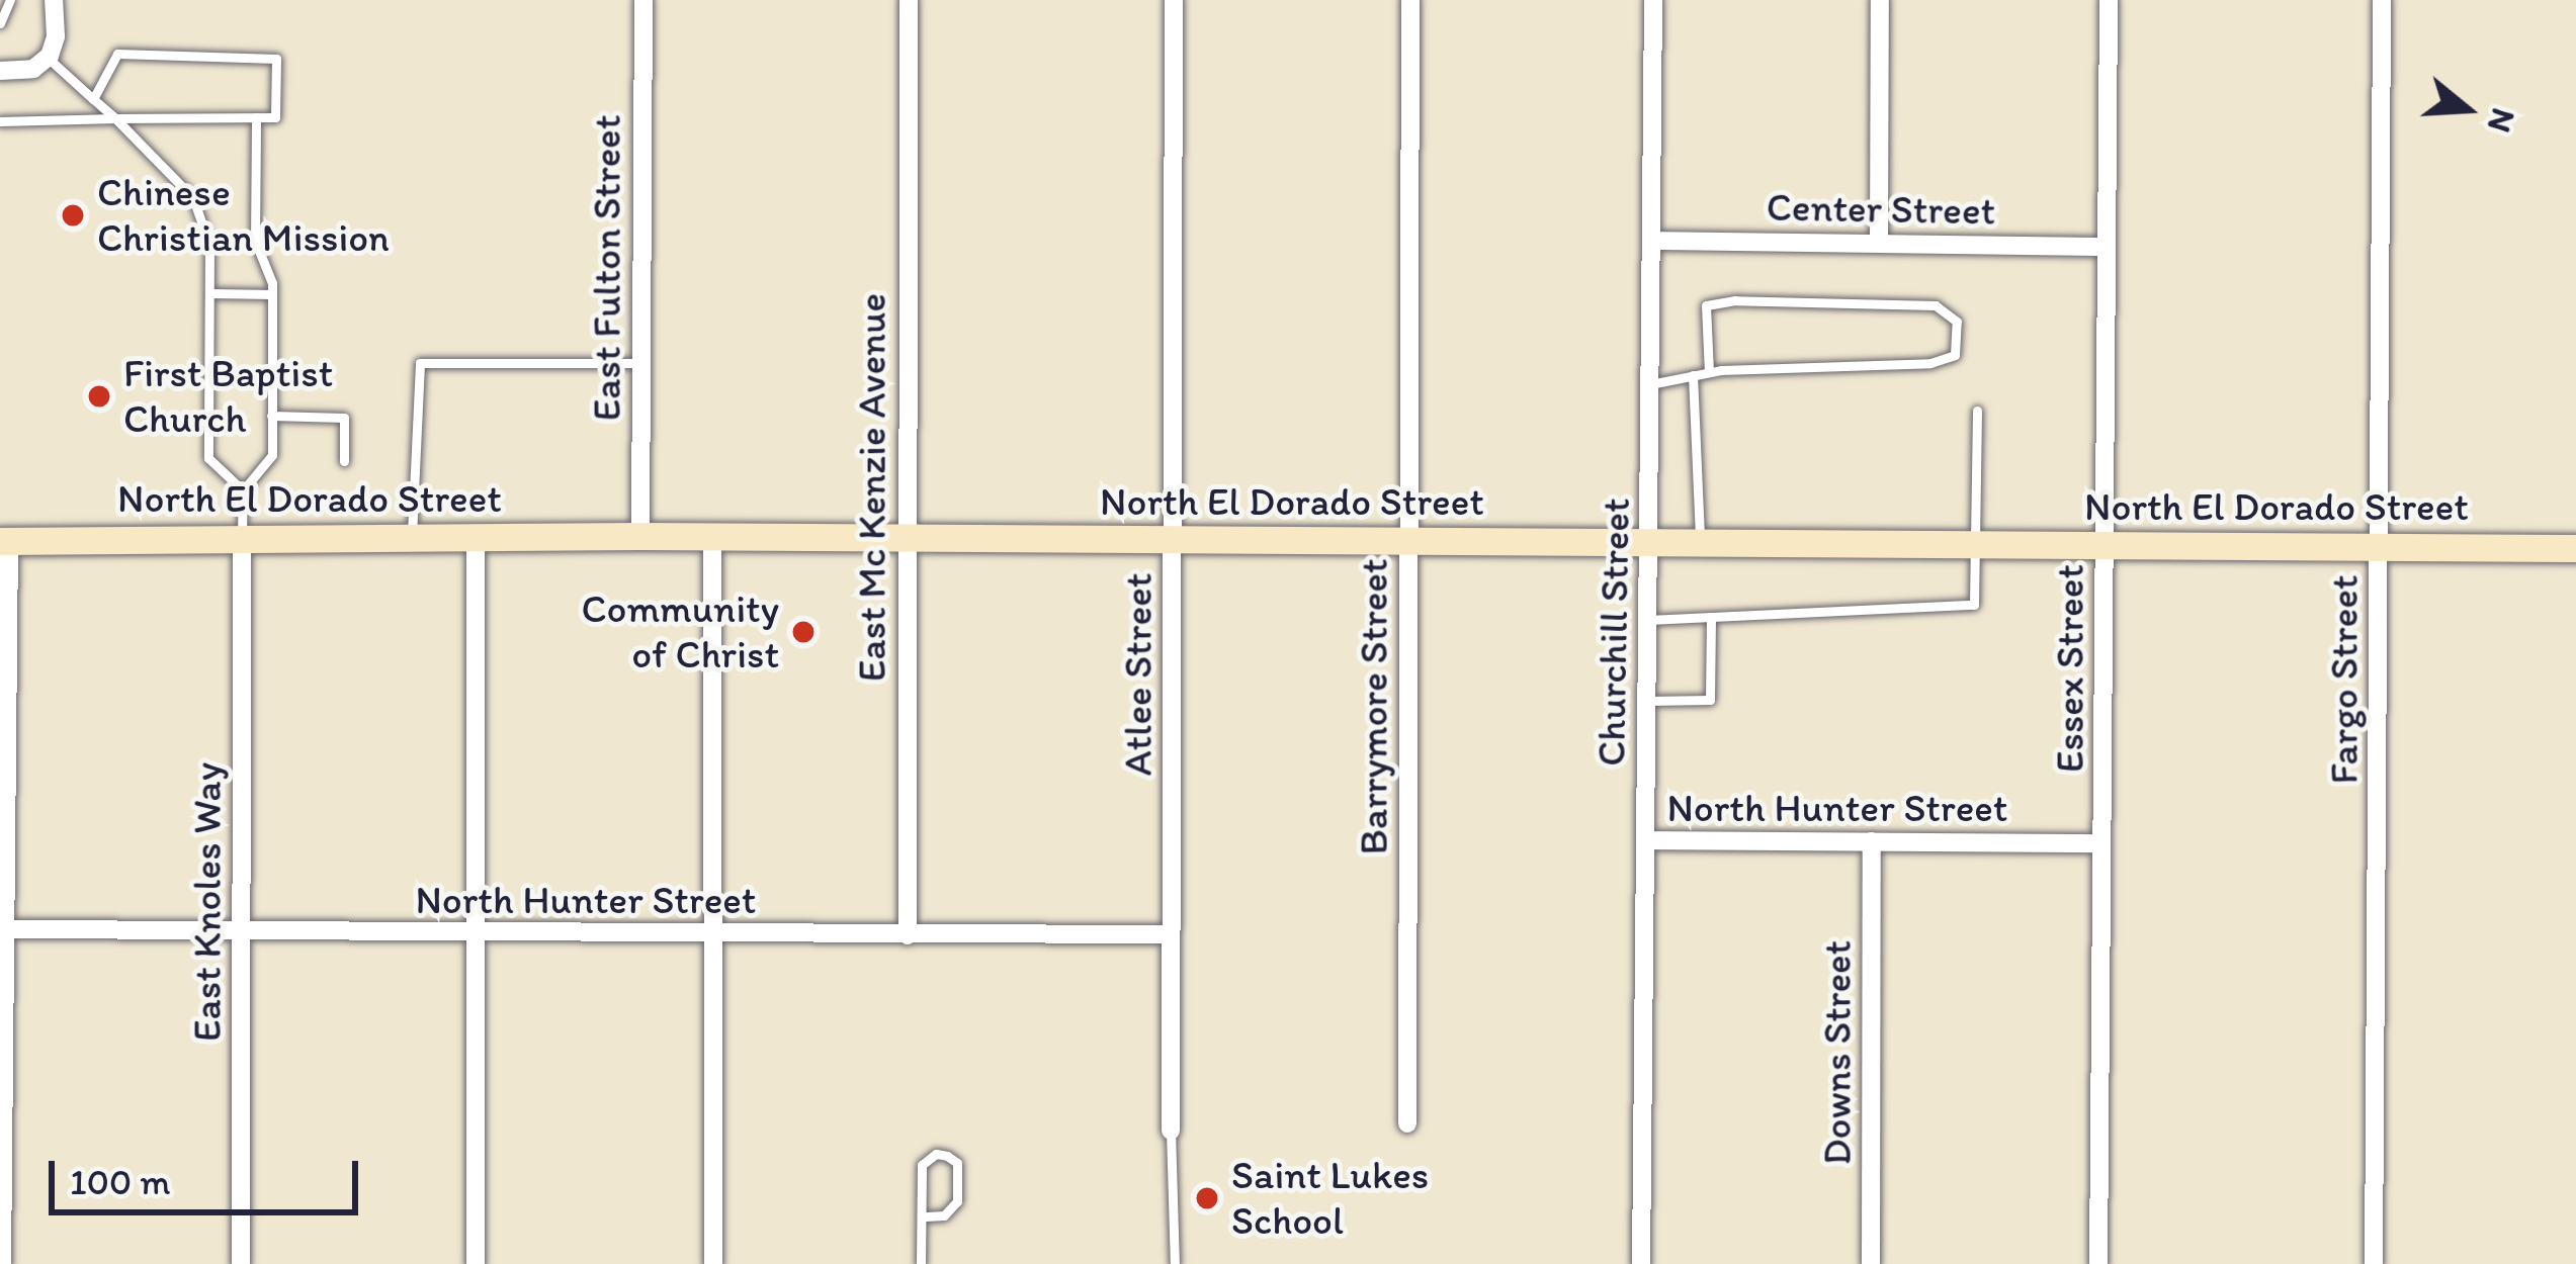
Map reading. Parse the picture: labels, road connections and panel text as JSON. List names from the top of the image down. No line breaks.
{"streets":{"main road":["North El Dorado Street"],"street":["Center Street","East Fulton Street","East Mc Kenzie Avenue","Churchill Street","Essex Street","Atlee Street","Fargo Street","Barrymore Street","North Hunter Street","East Knoles Way","Downs Street"]},"crossings":[["Center Street","Churchill Street"],["Center Street","Essex Street"],["East Fulton Street","North El Dorado Street"],["East Mc Kenzie Avenue","North El Dorado Street"],["East Mc Kenzie Avenue","North Hunter Street"],["North El Dorado Street","Churchill Street"],["North El Dorado Street","Essex Street"],["North El Dorado Street","Atlee Street"],["North El Dorado Street","Fargo Street"],["North El Dorado Street","Barrymore Street"],["North El Dorado Street","East Knoles Way"],["Churchill Street","North Hunter Street"],["Essex Street","North Hunter Street"],["Atlee Street","North Hunter Street"],["North Hunter Street","East Knoles Way"],["North Hunter Street","Downs Street"]],"places":["Chinese Christian Mission","First Baptist Church","Community of Christ","Saint Lukes School"],"scale_bar":"100 m","north":"right"}
